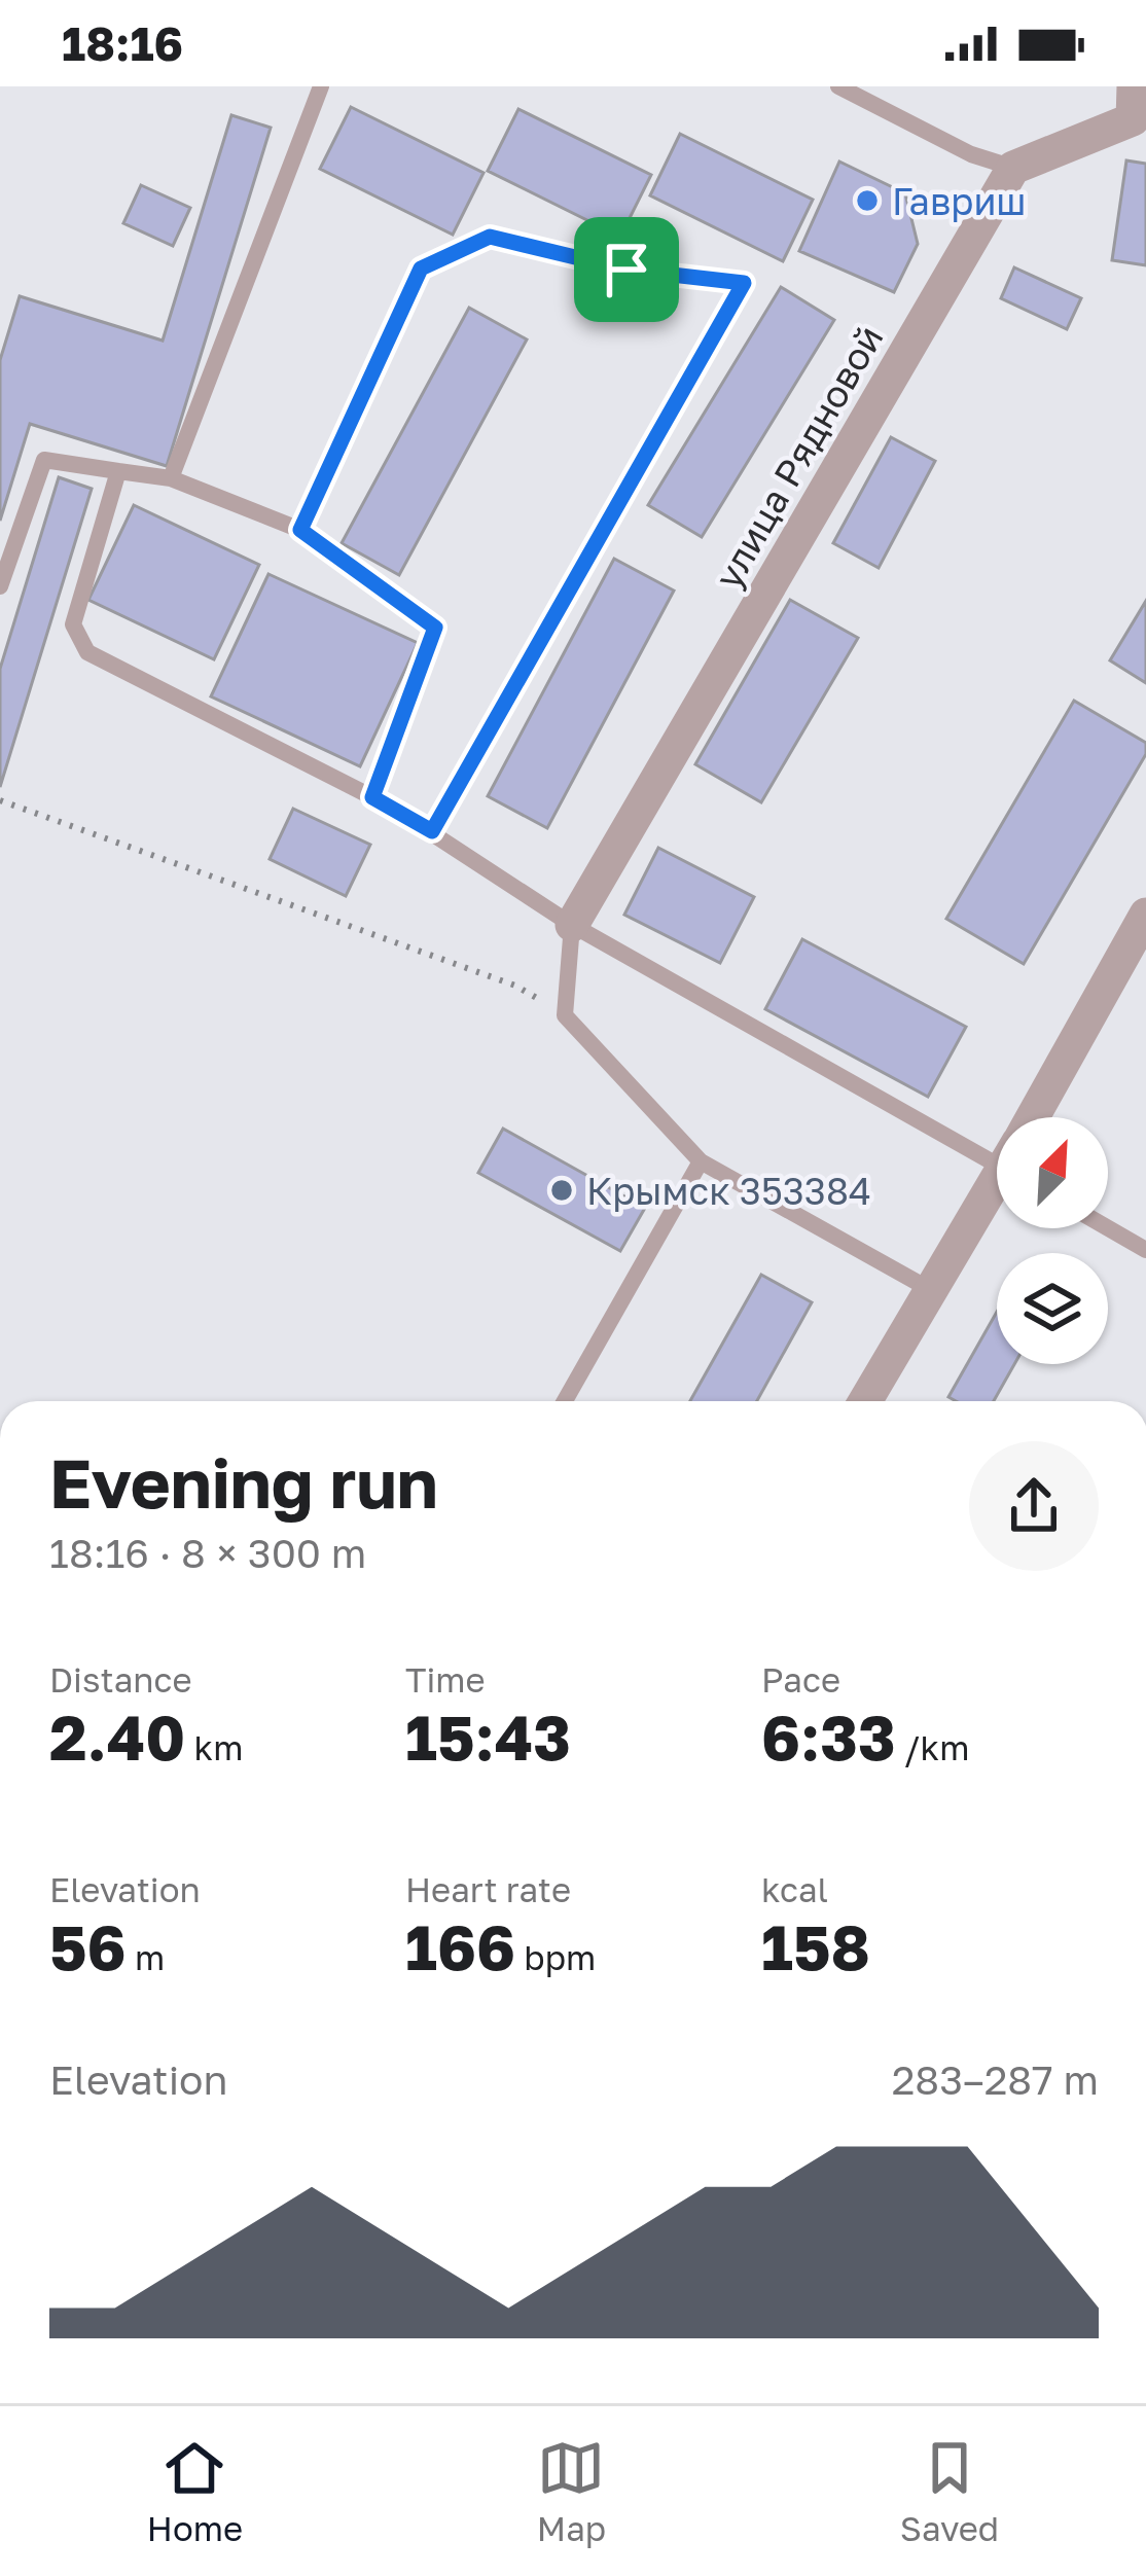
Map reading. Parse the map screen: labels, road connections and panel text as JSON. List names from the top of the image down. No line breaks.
{"streets":{"street":["улица Рядновой"]},"places":["Гавриш","Крымск 353384"],"north":"top right","page":{"status":"18:16","heading":["Evening run","18:16 · 8 × 300 m"],"stats":[["Distance","2.40 km"],["Time","15:43"],["Pace","6:33 /km"],["Elevation","56 m"],["Heart rate","166 bpm"],["kcal","158"]],"chart":["Elevation","283–287 m"],"tabs":["Home","Map","Saved"]}}
